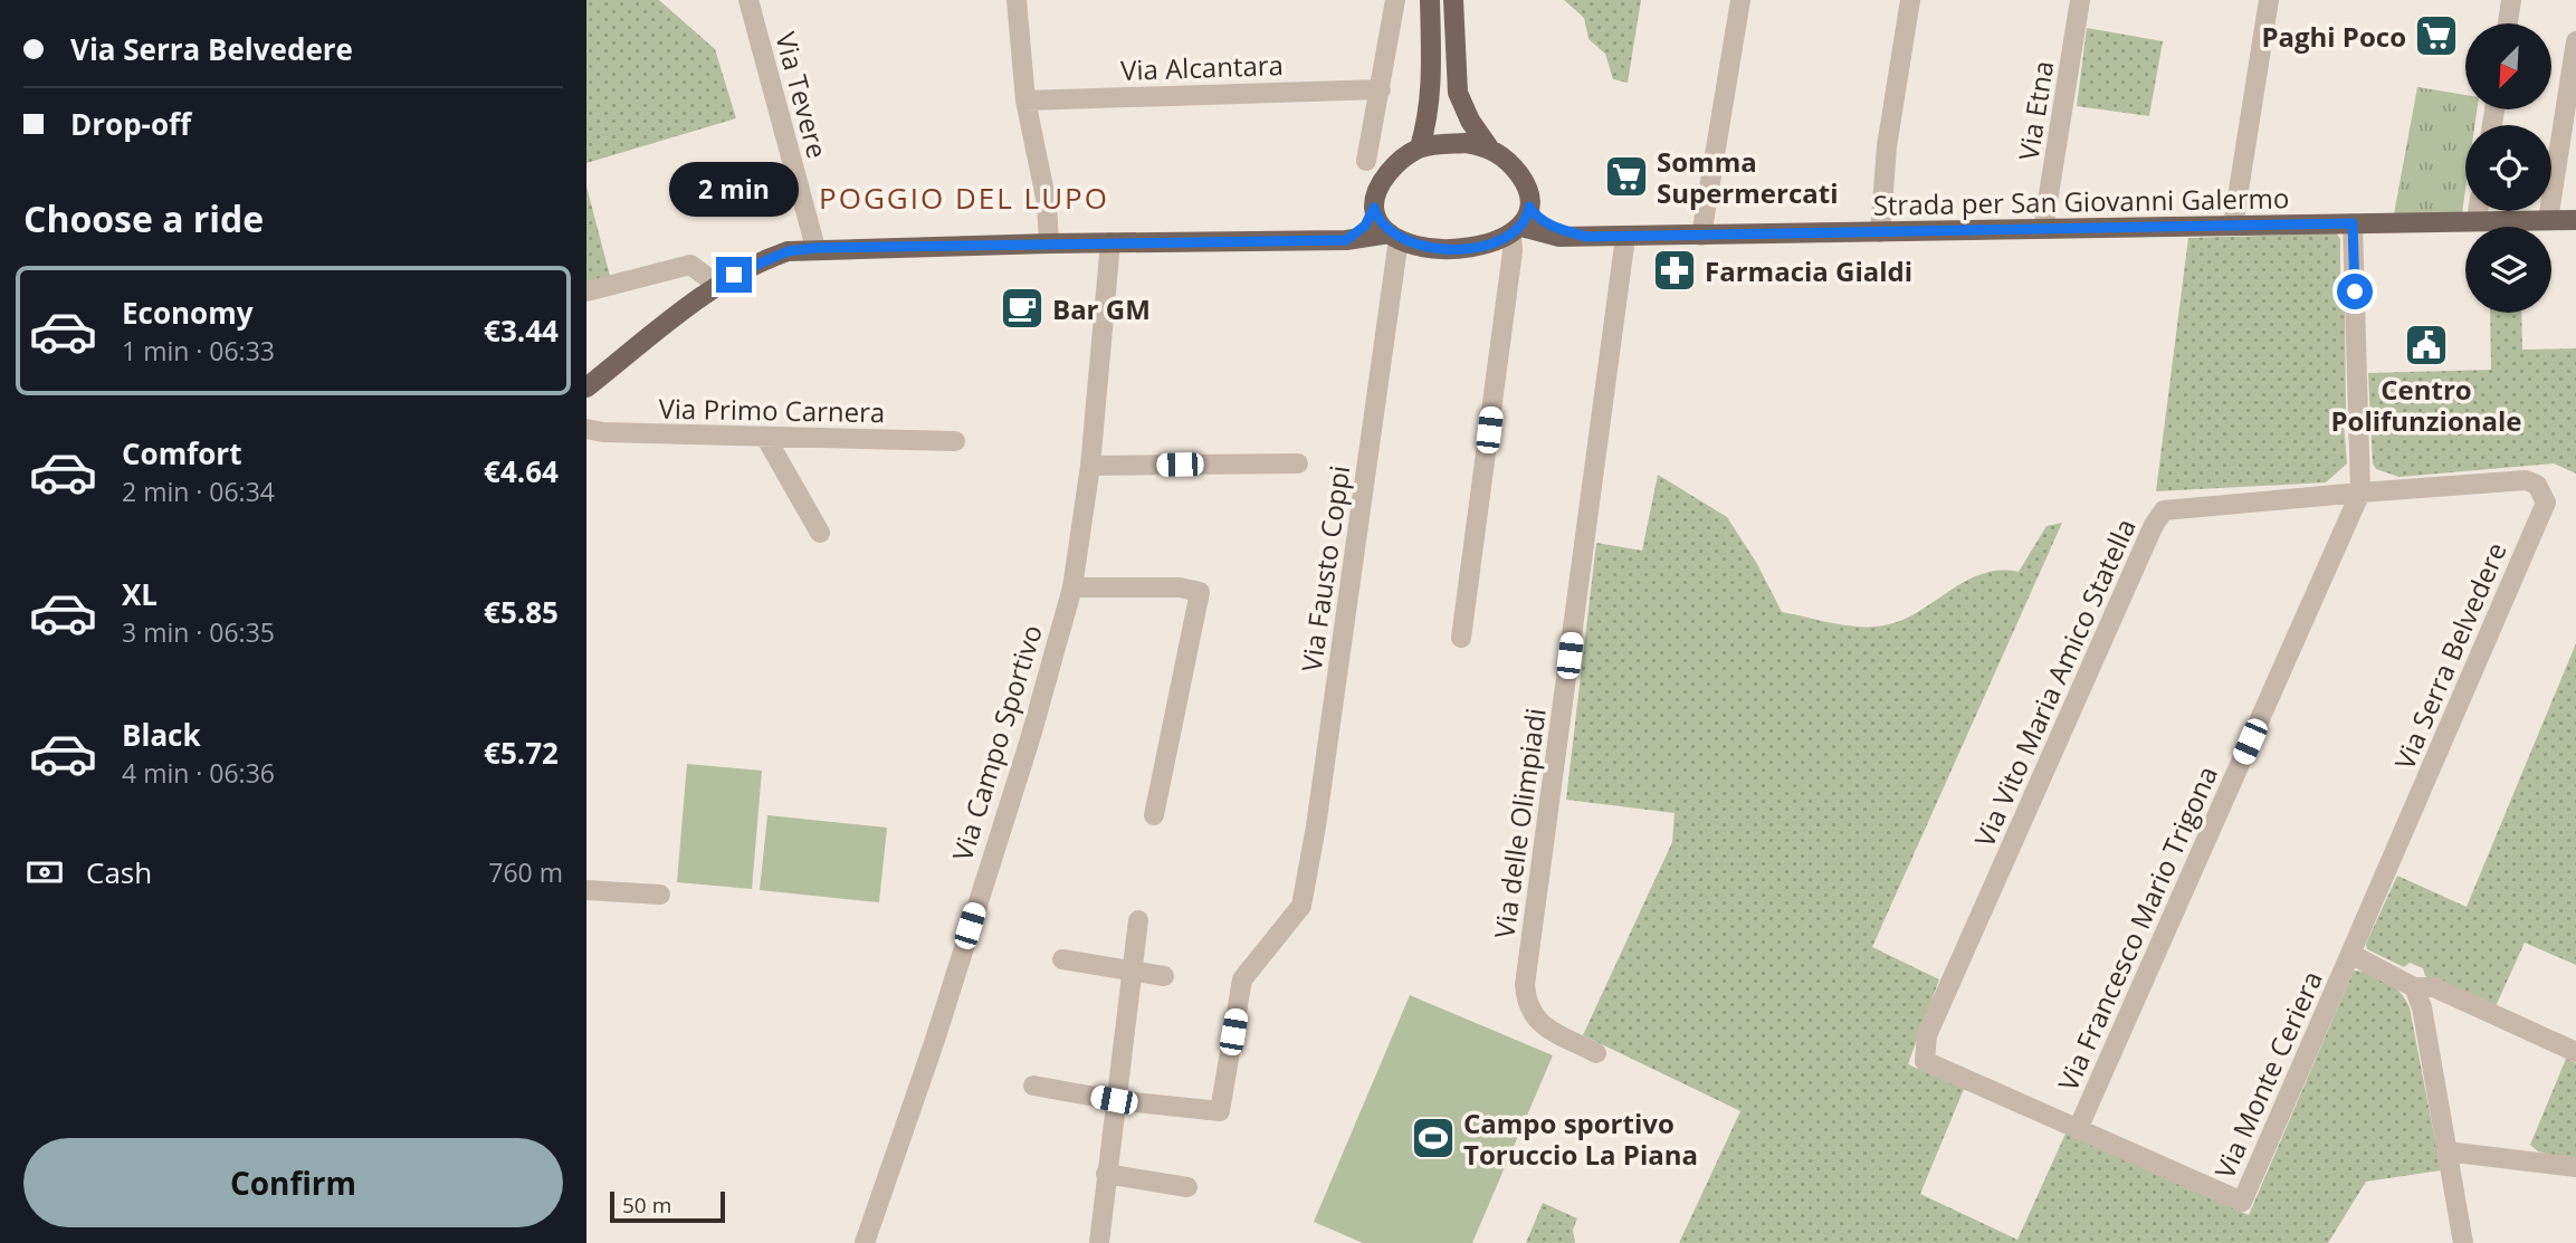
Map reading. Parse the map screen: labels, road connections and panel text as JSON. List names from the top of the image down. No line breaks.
{"streets":{"main road":["Strada per San Giovanni Galermo"],"street":["Via Alcantara","Via Tevere","Via Etna","Via Primo Carnera","Via Fausto Coppi","Via Serra Belvedere","Via Vito Maria Amico Statella","Via Campo Sportivo","Via delle Olimpiadi","Via Francesco Mario Trigona","Via Monte Ceriera"]},"crossings":[["Via Etna","Strada per San Giovanni Galermo"],["Strada per San Giovanni Galermo","Via delle Olimpiadi"],["Via Serra Belvedere","Via Vito Maria Amico Statella"],["Via Serra Belvedere","Via Francesco Mario Trigona"],["Via Serra Belvedere","Via Monte Ceriera"],["Via Vito Maria Amico Statella","Via Francesco Mario Trigona"],["Via Vito Maria Amico Statella","Via Monte Ceriera"],["Via Francesco Mario Trigona","Via Monte Ceriera"]],"districts":["POGGIO DEL LUPO"],"places":{"supermarket":["Paghi Poco","Somma Supermercati"],"pharmacy":["Farmacia Gialdi"],"cafe":["Bar GM"],"public building":["Centro Polifunzionale"],"sports":["Campo sportivo Toruccio La Piana"]},"scale_bar":"50 m","north":"bottom left","page":{"banner":["Via Serra Belvedere","Drop-off"],"bubble":"2 min","heading":"Choose a ride","list":[{"name":"Economy","note":"1 min · 06:33","value":"€3.44"},{"name":"Comfort","note":"2 min · 06:34","value":"€4.64"},{"name":"XL","note":"3 min · 06:35","value":"€5.85"},{"name":"Black","note":"4 min · 06:36","value":"€5.72"}],"pay":["Cash","760 m"],"buttons":"Confirm","scale":"50 m"}}
